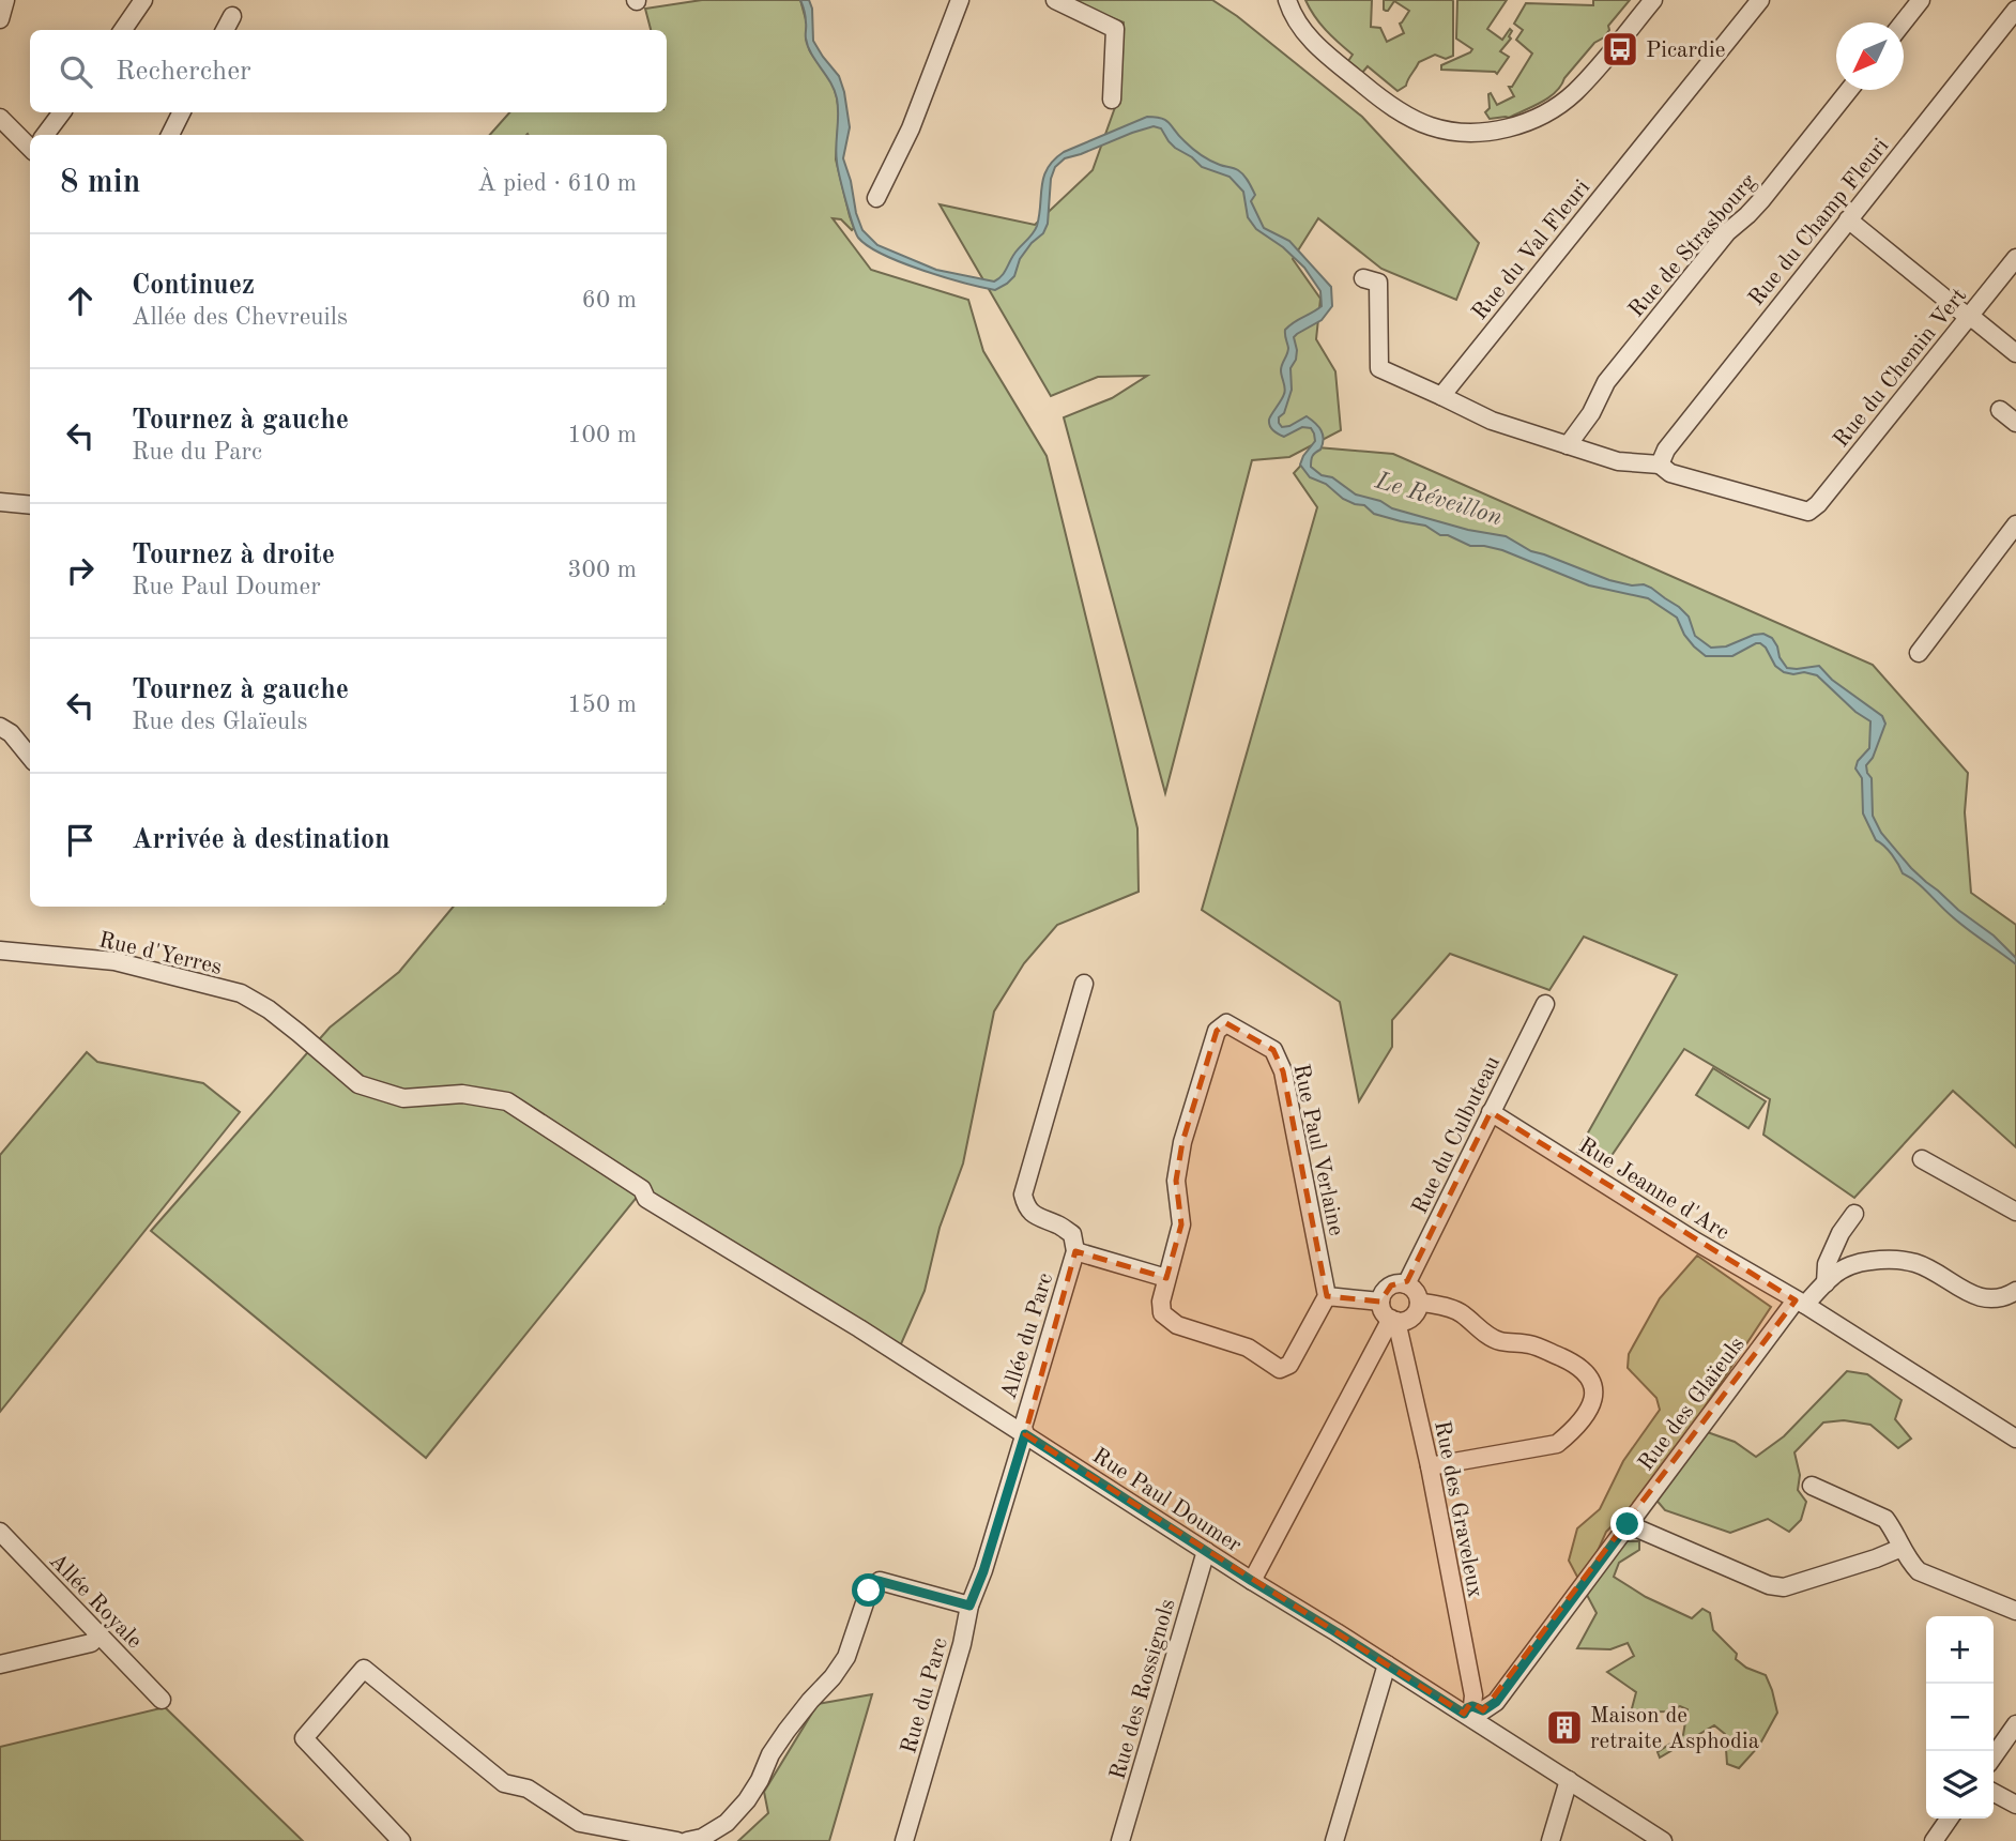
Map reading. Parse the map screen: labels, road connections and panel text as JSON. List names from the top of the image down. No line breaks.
{"streets":{"street":["Rue du Champ Fleuri","Rue de Strasbourg","Rue du Val Fleuri","Rue du Chemin Vert","Rue d'Yerres","Rue du Culbuteau","Rue Paul Verlaine","Rue Jeanne d'Arc","Allée du Parc","Rue des Glaïeuls","Rue Paul Doumer","Rue des Graveleux","Allée Royale","Rue des Rossignols","Rue du Parc"]},"crossings":[["Rue du Champ Fleuri","Rue du Chemin Vert"],["Rue d'Yerres","Rue Paul Doumer"],["Rue du Culbuteau","Rue Jeanne d'Arc"],["Rue du Culbuteau","Rue des Graveleux"],["Rue Jeanne d'Arc","Rue des Glaïeuls"],["Allée du Parc","Rue Paul Doumer"],["Allée du Parc","Rue du Parc"],["Rue des Glaïeuls","Rue Paul Doumer"],["Rue des Glaïeuls","Rue des Graveleux"],["Rue Paul Doumer","Rue des Graveleux"],["Rue Paul Doumer","Rue des Rossignols"],["Rue Paul Doumer","Rue du Parc"]],"water":["Le Réveillon"],"places":{"bus stop":["Picardie"],"building":["Maison de retraite Asphodia"]},"north":"bottom left","page":{"search":"Rechercher","heading":["8 min","À pied · 610 m"],"list":[["Continuez","Allée des Chevreuils","60 m"],["Tournez à gauche","Rue du Parc","100 m"],["Tournez à droite","Rue Paul Doumer","300 m"],["Tournez à gauche","Rue des Glaïeuls","150 m"],"Arrivée à destination"],"map_buttons":["+","−"]}}
